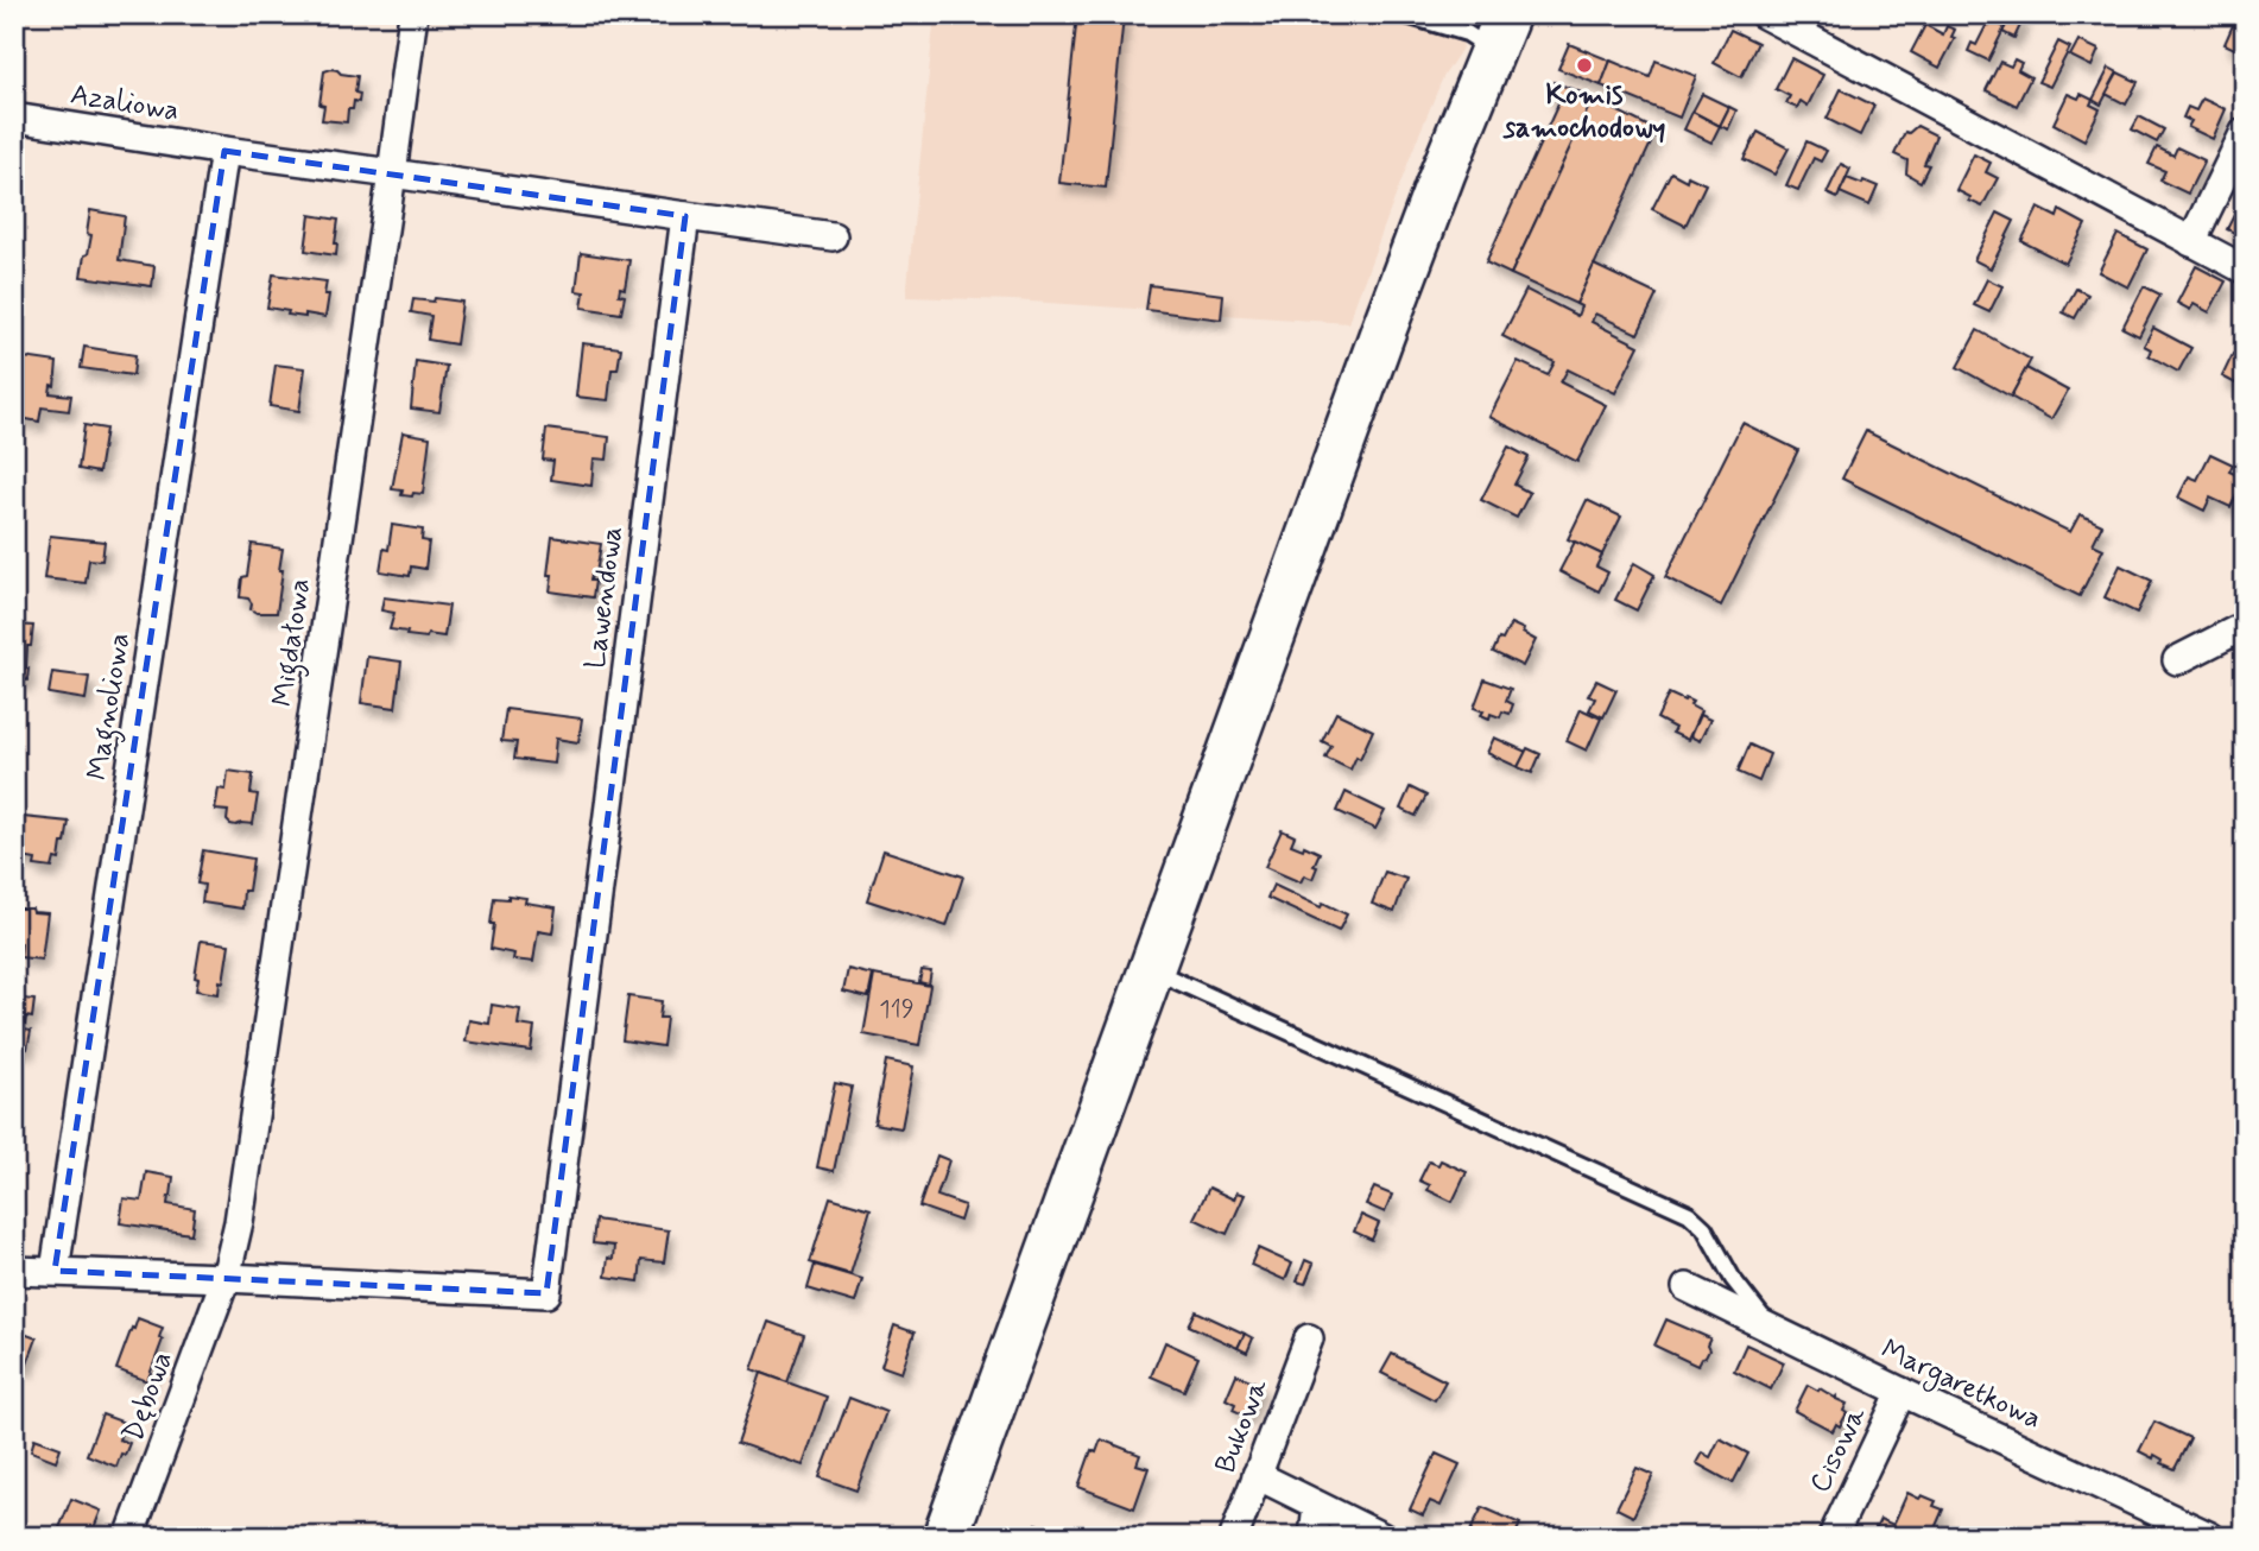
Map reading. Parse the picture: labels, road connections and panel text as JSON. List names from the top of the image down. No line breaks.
{"streets":{"street":["Azaliowa","Lawendowa","Migdałowa","Magnoliowa","Margaretkowa","Dębowa","Bukowa","Cisowa"]},"crossings":[["Azaliowa","Migdałowa"],["Azaliowa","Magnoliowa"],["Lawendowa","Migdałowa"],["Lawendowa","Dębowa"],["Migdałowa","Dębowa"],["Margaretkowa","Cisowa"]],"places":["Komis samochodowy"],"house_numbers":["119"]}
